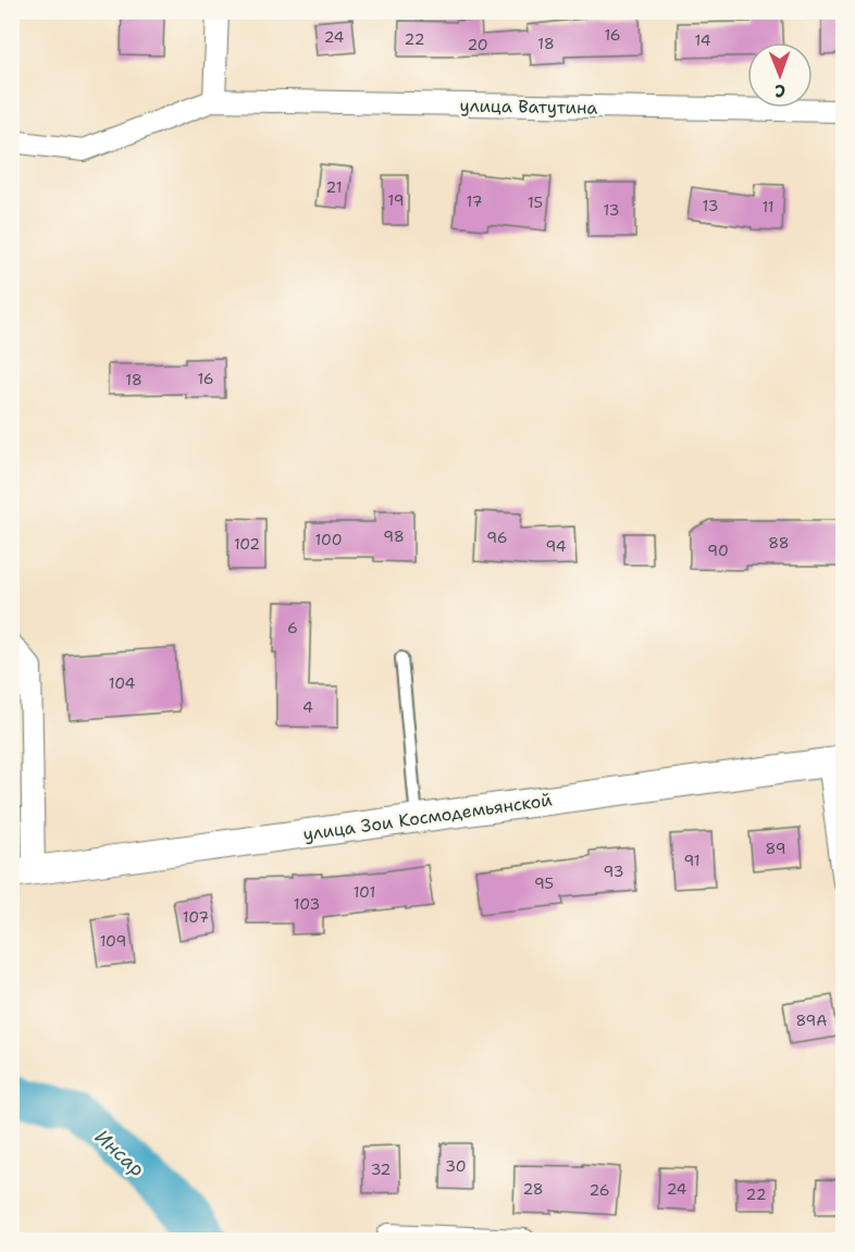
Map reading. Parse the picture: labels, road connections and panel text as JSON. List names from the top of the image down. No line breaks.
{"streets":{"street":["улица Ватутина","улица Зои Космодемьянской"]},"water":["Инсар"],"house_numbers":["16","24","22","14","18","20","21","19","17","15","13","11","13","16","18","98","96","100","88","102","94","90","6","104","4","89","91","93","95","101","103","107","109","89А","30","32","28","24","26","22"],"north":"bottom"}
